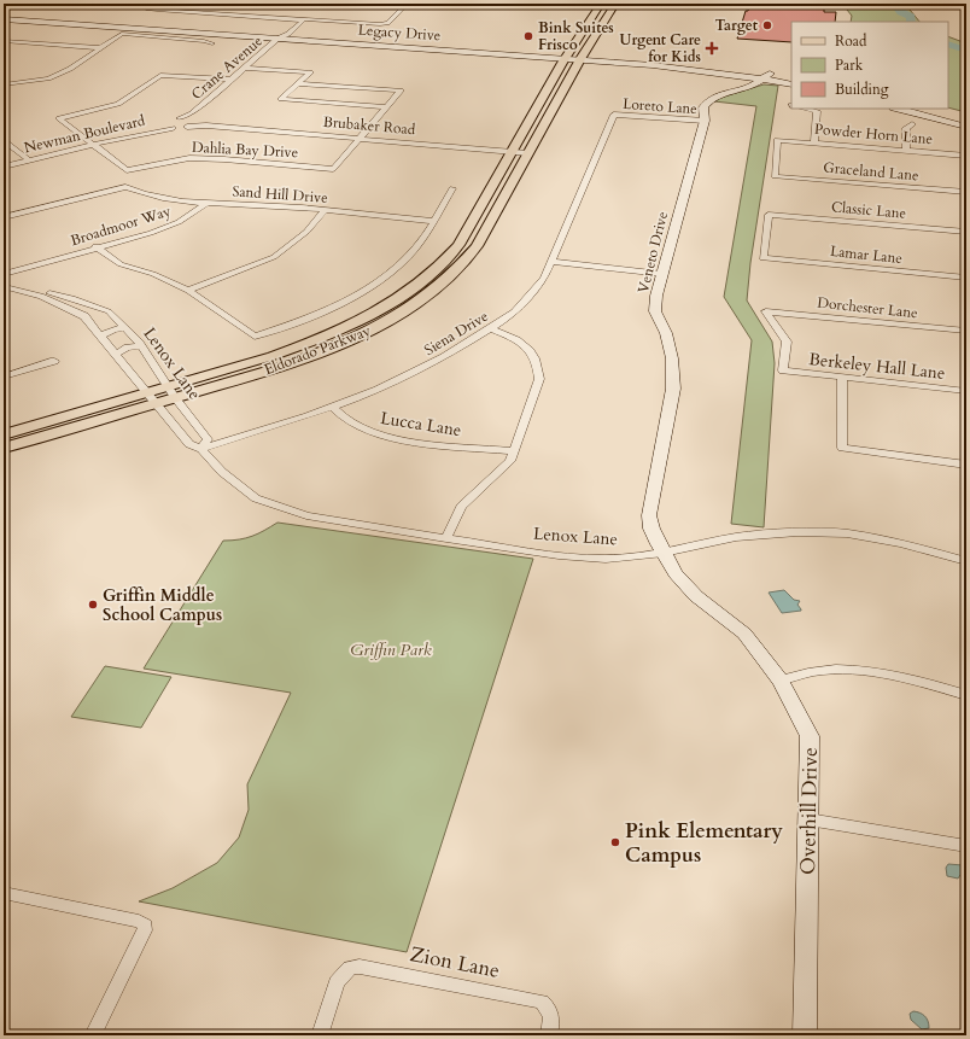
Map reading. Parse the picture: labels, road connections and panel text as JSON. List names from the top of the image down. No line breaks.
{"streets":{"main road":["Legacy Drive","Veneto Drive","Eldorado Parkway","Overhill Drive"],"street":["Crane Avenue","Loreto Lane","Brubaker Road","Newman Boulevard","Powder Horn Lane","Dahlia Bay Drive","Graceland Lane","Sand Hill Drive","Classic Lane","Broadmoor Way","Lamar Lane","Dorchester Lane","Siena Drive","Lenox Lane","Berkeley Hall Lane","Lucca Lane","Zion Lane"]},"crossings":[["Legacy Drive","Crane Avenue"],["Legacy Drive","Veneto Drive"],["Legacy Drive","Eldorado Parkway"],["Crane Avenue","Brubaker Road"],["Loreto Lane","Veneto Drive"],["Loreto Lane","Siena Drive"],["Brubaker Road","Newman Boulevard"],["Brubaker Road","Dahlia Bay Drive"],["Brubaker Road","Eldorado Parkway"],["Newman Boulevard","Dahlia Bay Drive"],["Powder Horn Lane","Graceland Lane"],["Sand Hill Drive","Broadmoor Way"],["Classic Lane","Lamar Lane"],["Broadmoor Way","Lenox Lane"],["Veneto Drive","Lenox Lane"],["Veneto Drive","Overhill Drive"],["Dorchester Lane","Berkeley Hall Lane"],["Siena Drive","Lenox Lane"],["Siena Drive","Lucca Lane"],["Eldorado Parkway","Lenox Lane"],["Lenox Lane","Overhill Drive"]],"parks":["Griffin Park"],"places":{"other":["Target","Bink Suites Frisco","Griffin Middle School Campus","Pink Elementary Campus"],"health":["Urgent Care for Kids"]},"legend":["Road","Park","Building"]}
